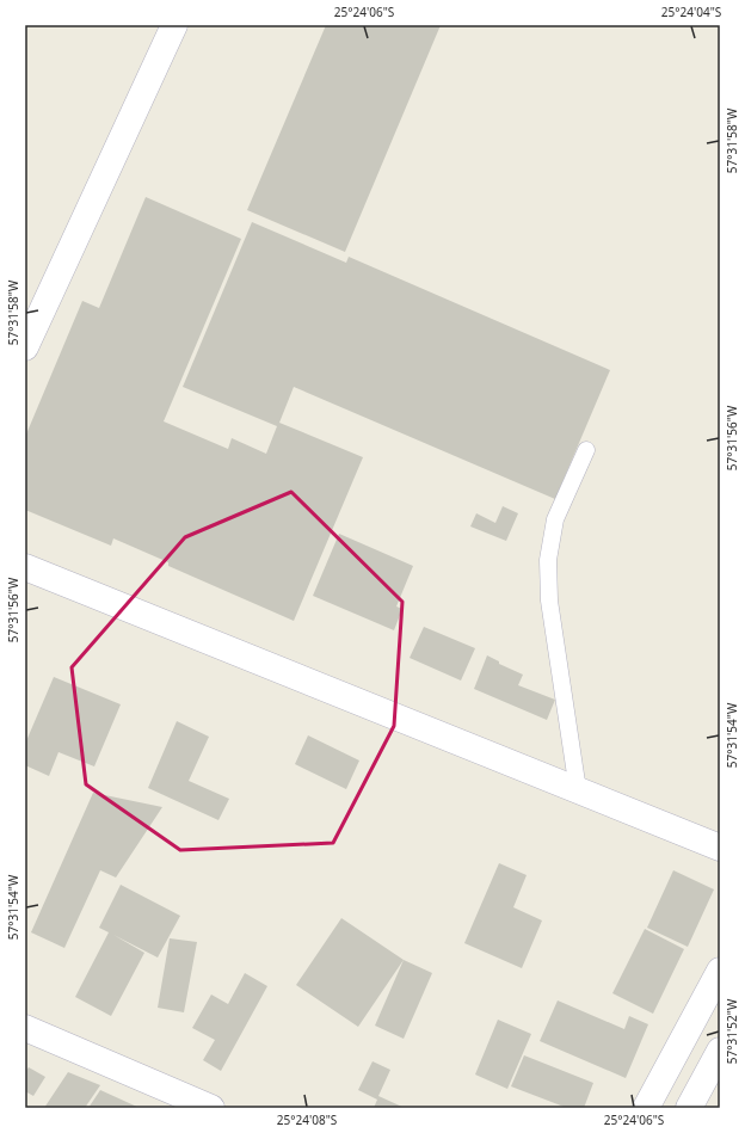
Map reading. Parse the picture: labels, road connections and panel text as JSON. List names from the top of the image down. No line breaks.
{"coordinates":["25°24'06\"S","25°24'04\"S","57°31'58\"W","57°31'56\"W","57°31'54\"W","57°31'52\"W","25°24'08\"S"]}
